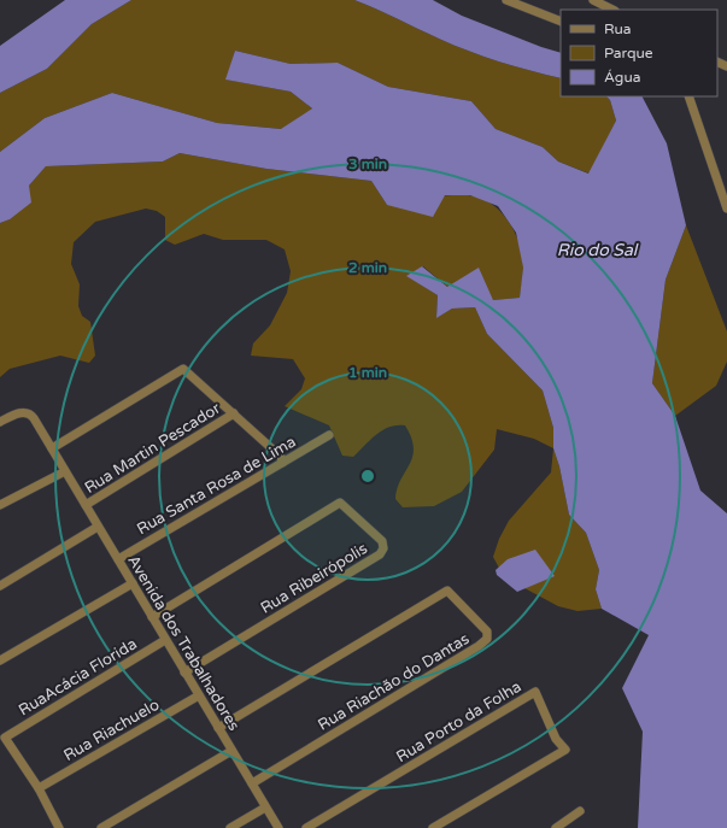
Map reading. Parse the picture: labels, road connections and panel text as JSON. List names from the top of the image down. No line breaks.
{"streets":{"street":["Rua Martin Pescador","Rua Santa Rosa de Lima","Rua Ribeirópolis","Avenida dos Trabalhadores","RuaAcácia Florida","Rua Riachão do Dantas","Rua Porto da Folha","Rua Riachuelo"]},"crossings":[["Rua Martin Pescador","Avenida dos Trabalhadores"],["Rua Santa Rosa de Lima","Avenida dos Trabalhadores"],["Rua Ribeirópolis","Avenida dos Trabalhadores"],["Avenida dos Trabalhadores","RuaAcácia Florida"],["Avenida dos Trabalhadores","Rua Riachão do Dantas"],["Avenida dos Trabalhadores","Rua Riachuelo"],["RuaAcácia Florida","Rua Riachuelo"]],"water":["Rio do Sal"],"legend":["Rua","Parque","Água"],"rings":["3 min","2 min","1 min"]}
